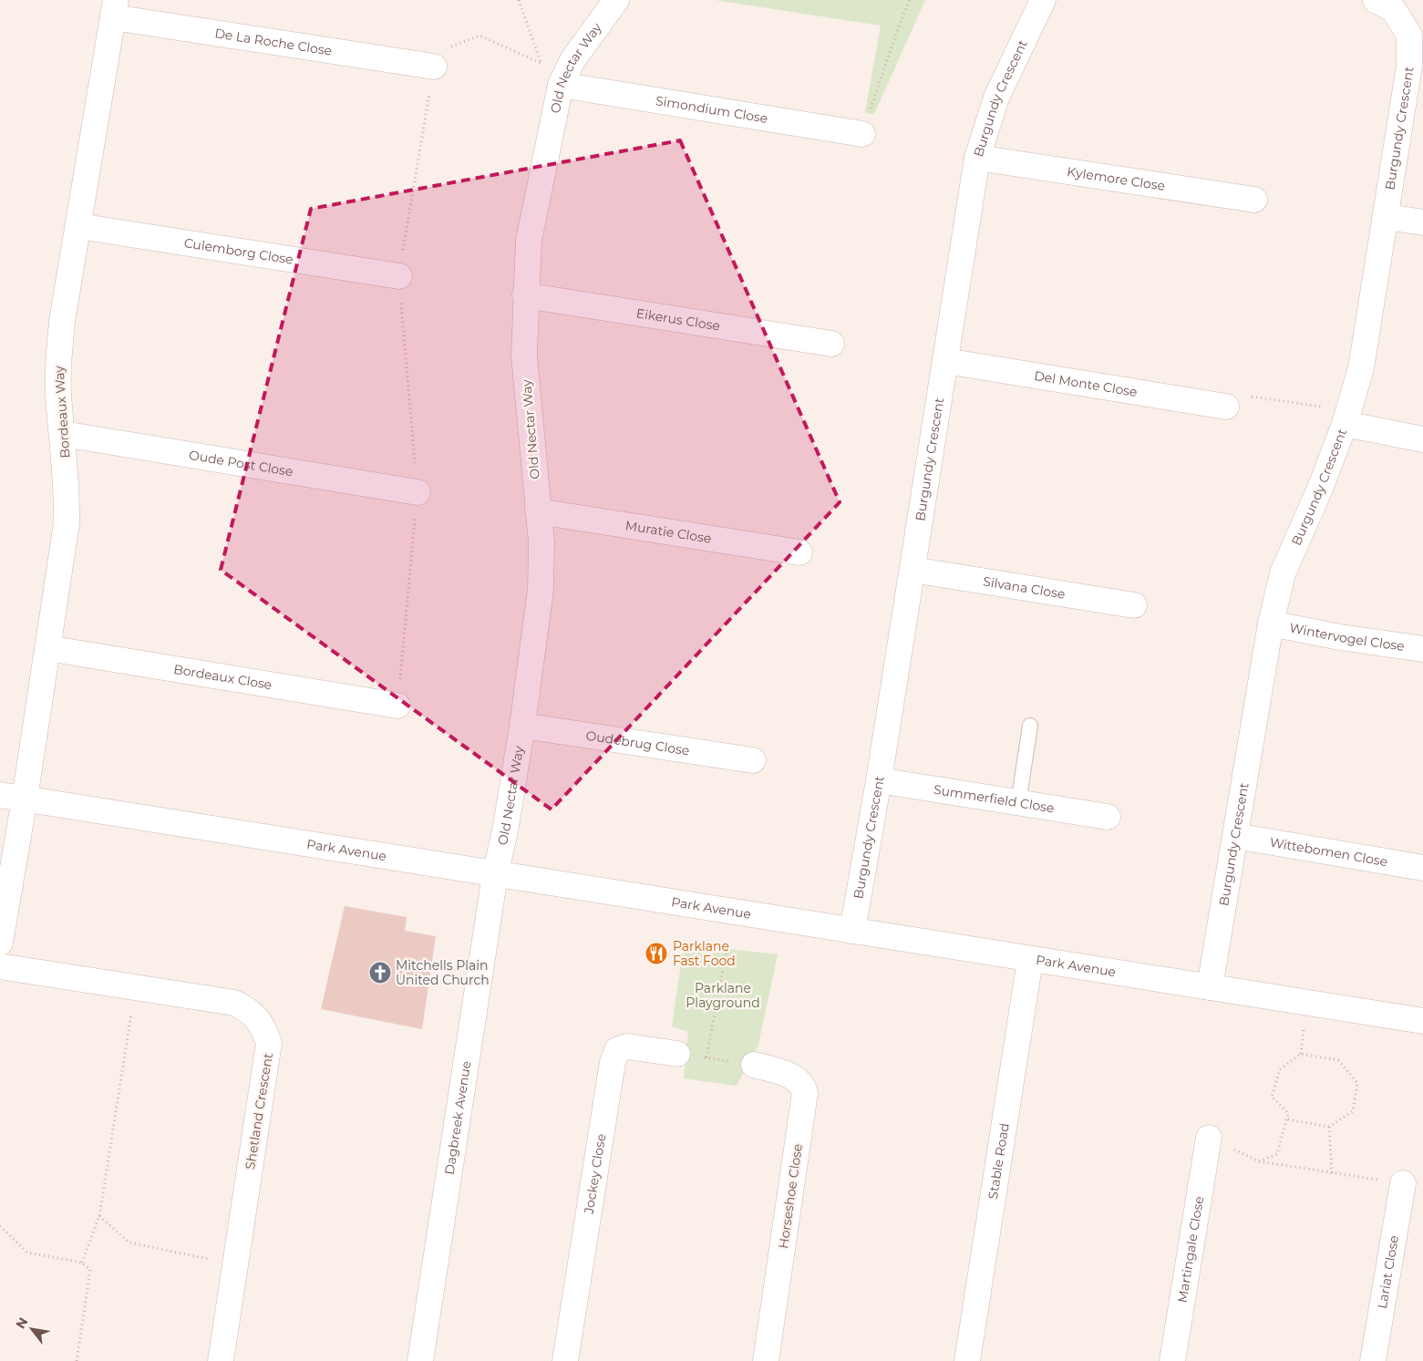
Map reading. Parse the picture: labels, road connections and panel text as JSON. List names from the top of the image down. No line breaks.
{"streets":{"street":["De La Roche Close","Old Nectar Way","Burgundy Crescent","Simondium Close","Kylemore Close","Culemborg Close","Eikerus Close","Del Monte Close","Bordeaux Way","Oude Post Close","Muratie Close","Silvana Close","Wintervogel Close","Bordeaux Close","Oudebrug Close","Summerfield Close","Park Avenue","Wittebomen Close","Shetland Crescent","Dagbreek Avenue","Stable Road","Jockey Close","Horseshoe Close","Martingale Close","Lariat Close"]},"crossings":[["De La Roche Close","Bordeaux Way"],["Old Nectar Way","Simondium Close"],["Old Nectar Way","Eikerus Close"],["Old Nectar Way","Muratie Close"],["Old Nectar Way","Oudebrug Close"],["Old Nectar Way","Park Avenue"],["Old Nectar Way","Dagbreek Avenue"],["Burgundy Crescent","Kylemore Close"],["Burgundy Crescent","Del Monte Close"],["Burgundy Crescent","Silvana Close"],["Burgundy Crescent","Wintervogel Close"],["Burgundy Crescent","Summerfield Close"],["Burgundy Crescent","Park Avenue"],["Burgundy Crescent","Wittebomen Close"],["Culemborg Close","Bordeaux Way"],["Bordeaux Way","Oude Post Close"],["Bordeaux Way","Bordeaux Close"],["Bordeaux Way","Park Avenue"],["Park Avenue","Dagbreek Avenue"],["Park Avenue","Stable Road"]],"parks":["Parklane Playground"],"places":{"restaurant":["Parklane Fast Food"],"church":["Mitchells Plain United Church"]},"north":"top left"}
